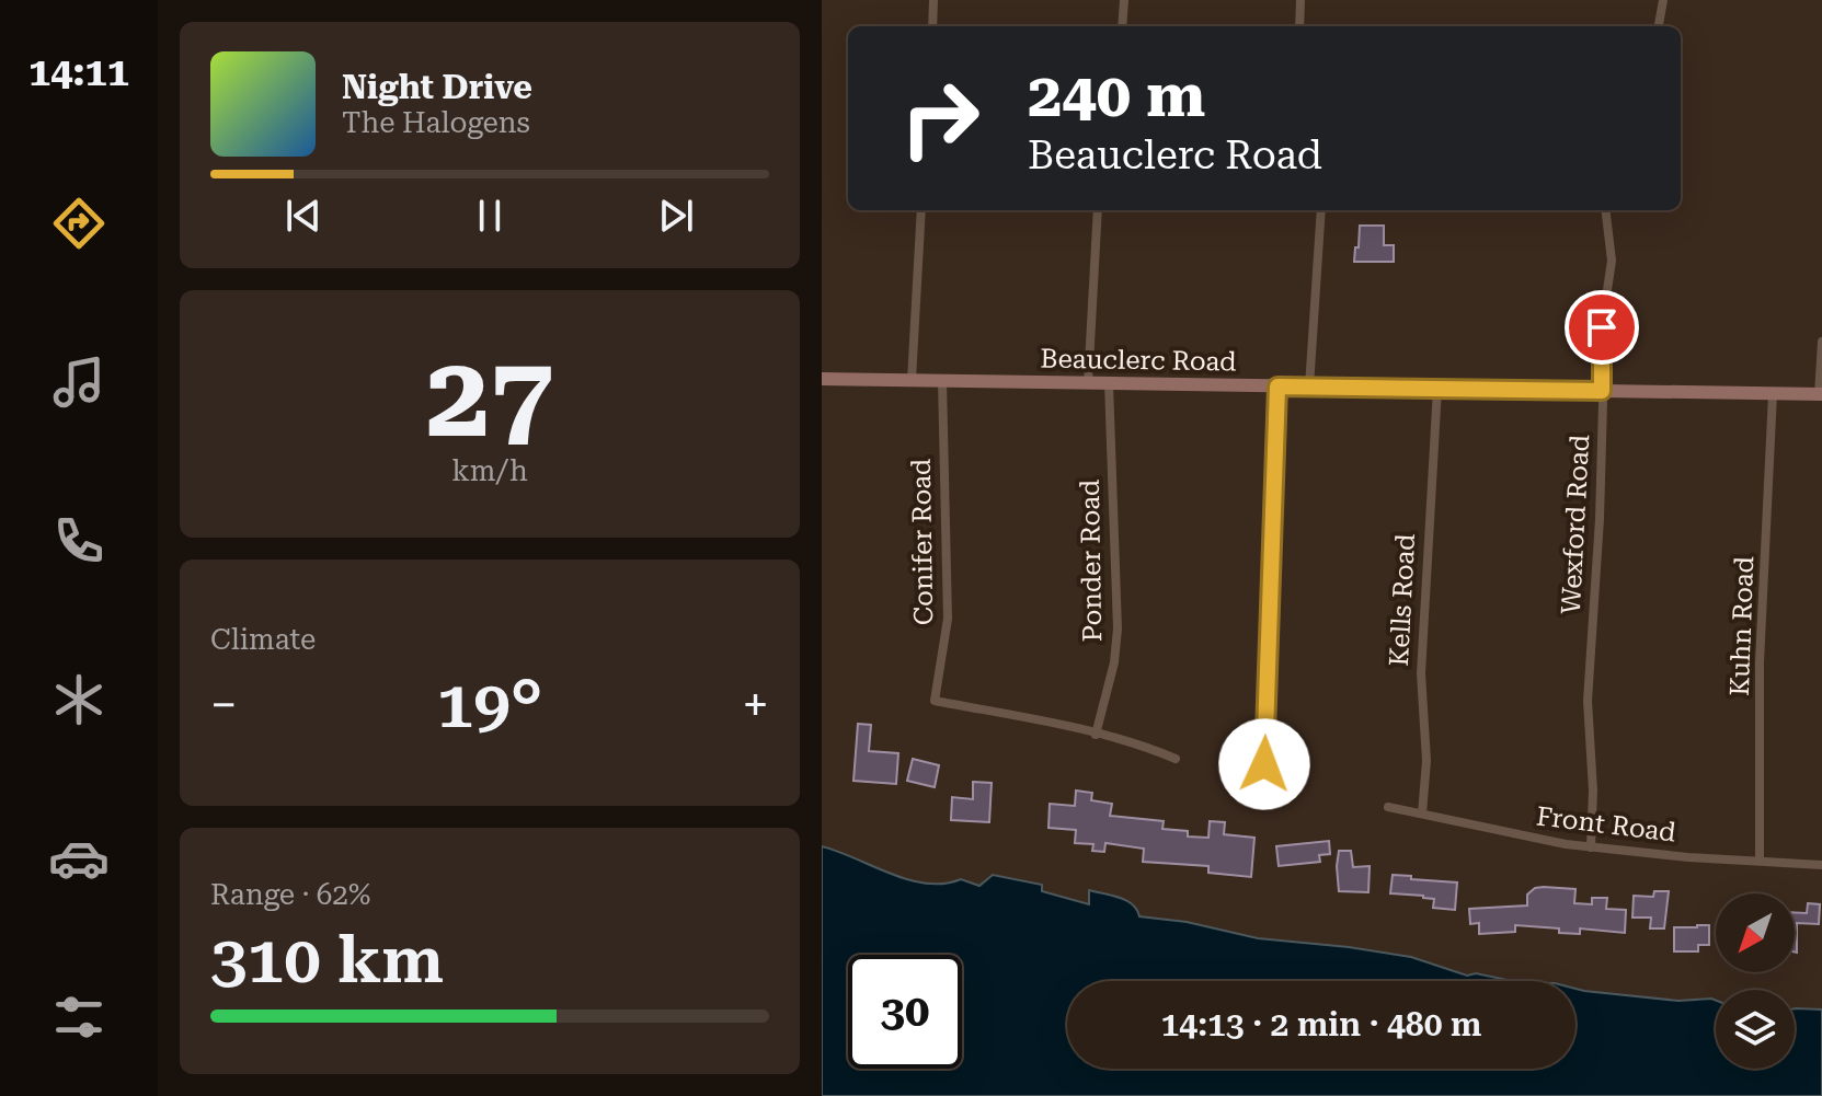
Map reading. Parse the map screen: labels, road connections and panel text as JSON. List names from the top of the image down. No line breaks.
{"streets":{"street":["Beauclerc Road","Wexford Road","Conifer Road","Ponder Road","Kells Road","Kuhn Road","Front Road"]},"crossings":[["Beauclerc Road","Wexford Road"],["Beauclerc Road","Conifer Road"],["Beauclerc Road","Ponder Road"],["Beauclerc Road","Kells Road"],["Beauclerc Road","Kuhn Road"],["Wexford Road","Front Road"],["Conifer Road","Ponder Road"],["Kells Road","Front Road"],["Kuhn Road","Front Road"]],"north":"bottom left","page":{"tabs":"14:11","turn":["240 m","Beauclerc Road"],"song":["Night Drive","The Halogens"],"tile":[["27","km/h"],"Climate",["Range · 62%","310 km"]],"heat":["−","19°","+"],"limit":"30","trip":"14:13 · 2 min · 480 m"}}
